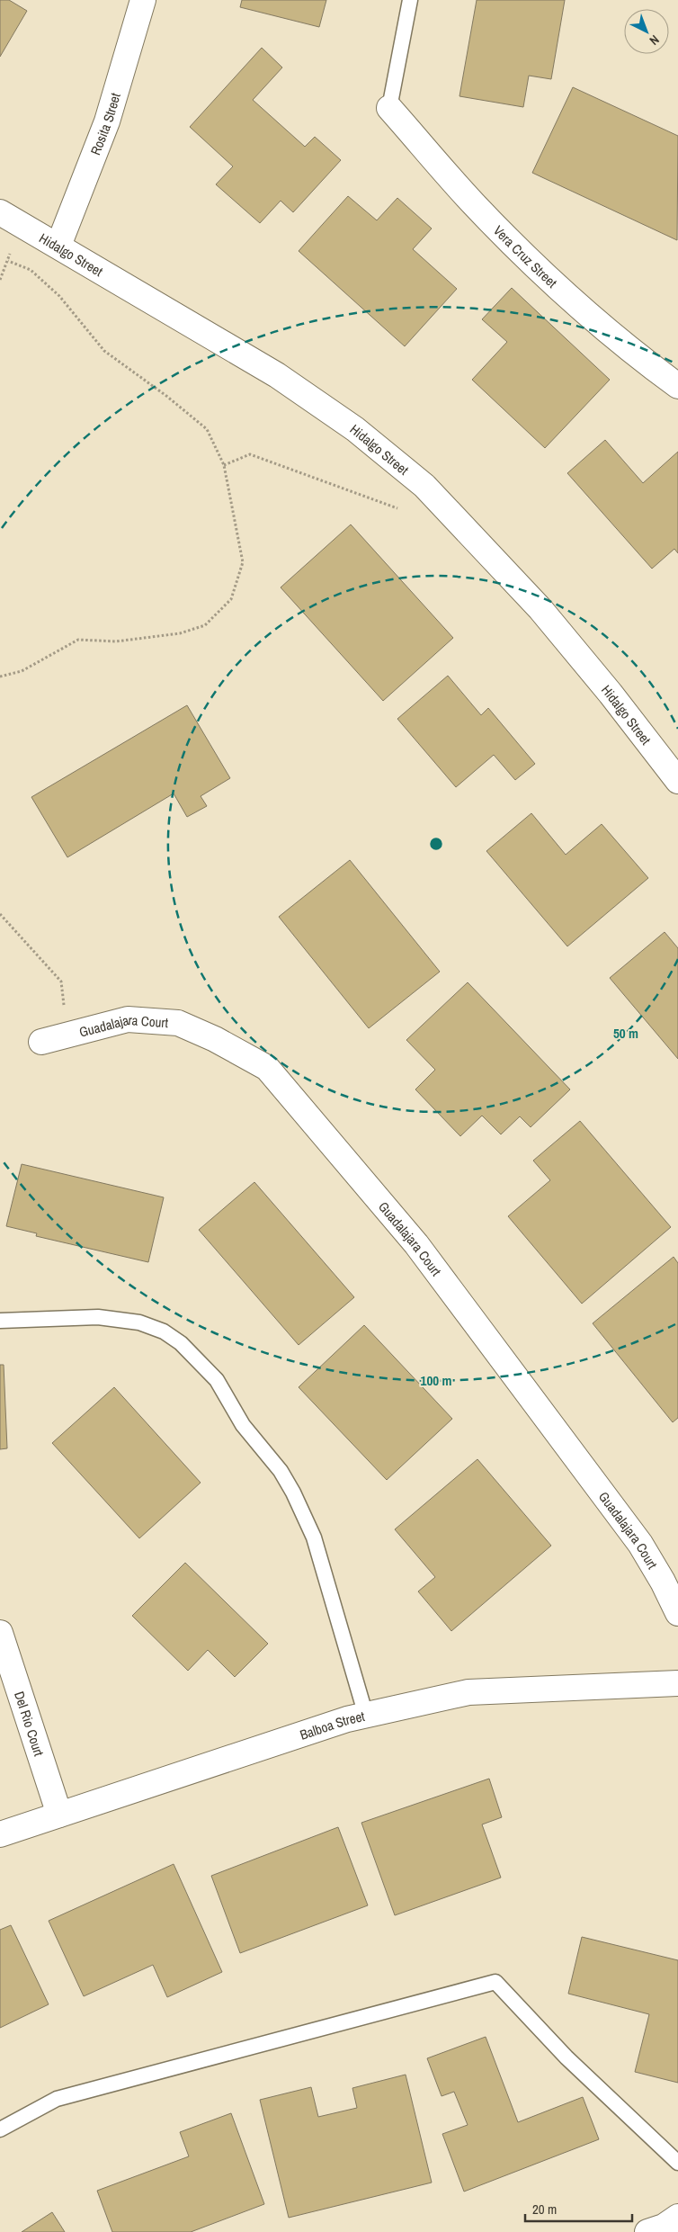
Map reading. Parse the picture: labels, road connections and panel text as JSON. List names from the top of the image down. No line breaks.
{"streets":{"street":["Rosita Street","Hidalgo Street","Vera Cruz Street","Guadalajara Court","Del Rio Court","Balboa Street"]},"crossings":[["Rosita Street","Hidalgo Street"],["Del Rio Court","Balboa Street"]],"scale_bar":"20 m","north":"bottom right","rings":["50 m","100 m"]}
